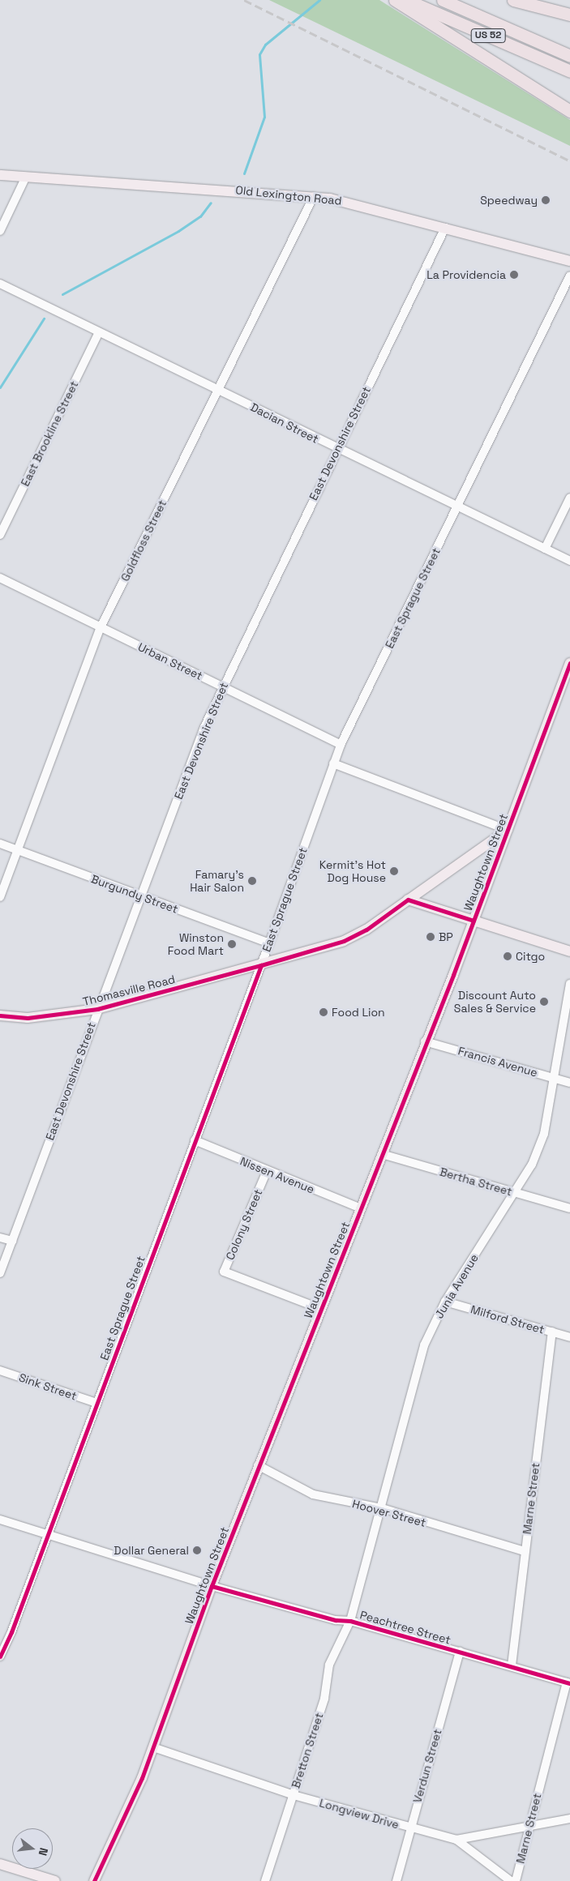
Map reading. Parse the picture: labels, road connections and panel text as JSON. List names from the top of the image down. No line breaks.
{"streets":{"highway":["US 52"],"main road":["Old Lexington Road","Waughtown Street","Thomasville Road"],"street":["Dacian Street","East Brookline Street","East Devonshire Street","Goldfloss Street","East Sprague Street","Urban Street","Burgundy Street","Francis Avenue","Nissen Avenue","Bertha Street","Colony Street","Junia Avenue","Milford Street","Sink Street","Marne Street","Hoover Street","Peachtree Street","Bretton Street","Verdun Street","Longview Drive"]},"crossings":[["Old Lexington Road","East Devonshire Street"],["Old Lexington Road","Goldfloss Street"],["Dacian Street","East Brookline Street"],["Dacian Street","East Devonshire Street"],["Dacian Street","Goldfloss Street"],["Dacian Street","East Sprague Street"],["East Devonshire Street","Urban Street"],["East Devonshire Street","Burgundy Street"],["East Devonshire Street","Thomasville Road"],["Goldfloss Street","Urban Street"],["Goldfloss Street","Burgundy Street"],["East Sprague Street","Urban Street"],["East Sprague Street","Burgundy Street"],["East Sprague Street","Thomasville Road"],["East Sprague Street","Nissen Avenue"],["East Sprague Street","Sink Street"],["East Sprague Street","Peachtree Street"],["Waughtown Street","Thomasville Road"],["Waughtown Street","Francis Avenue"],["Waughtown Street","Nissen Avenue"],["Waughtown Street","Bertha Street"],["Waughtown Street","Colony Street"],["Waughtown Street","Hoover Street"],["Waughtown Street","Peachtree Street"],["Waughtown Street","Longview Drive"],["Francis Avenue","Junia Avenue"],["Nissen Avenue","Colony Street"],["Bertha Street","Junia Avenue"],["Junia Avenue","Milford Street"],["Junia Avenue","Hoover Street"],["Junia Avenue","Peachtree Street"],["Junia Avenue","Bretton Street"],["Milford Street","Marne Street"],["Marne Street","Hoover Street"],["Marne Street","Peachtree Street"],["Marne Street","Longview Drive"],["Peachtree Street","Bretton Street"],["Peachtree Street","Verdun Street"],["Bretton Street","Longview Drive"],["Verdun Street","Longview Drive"]],"places":["Speedway","La Providencia","Kermit's Hot Dog House","Famary's Hair Salon","BP","Winston Food Mart","Citgo","Discount Auto Sales & Service","Food Lion","Dollar General"],"north":"right"}
